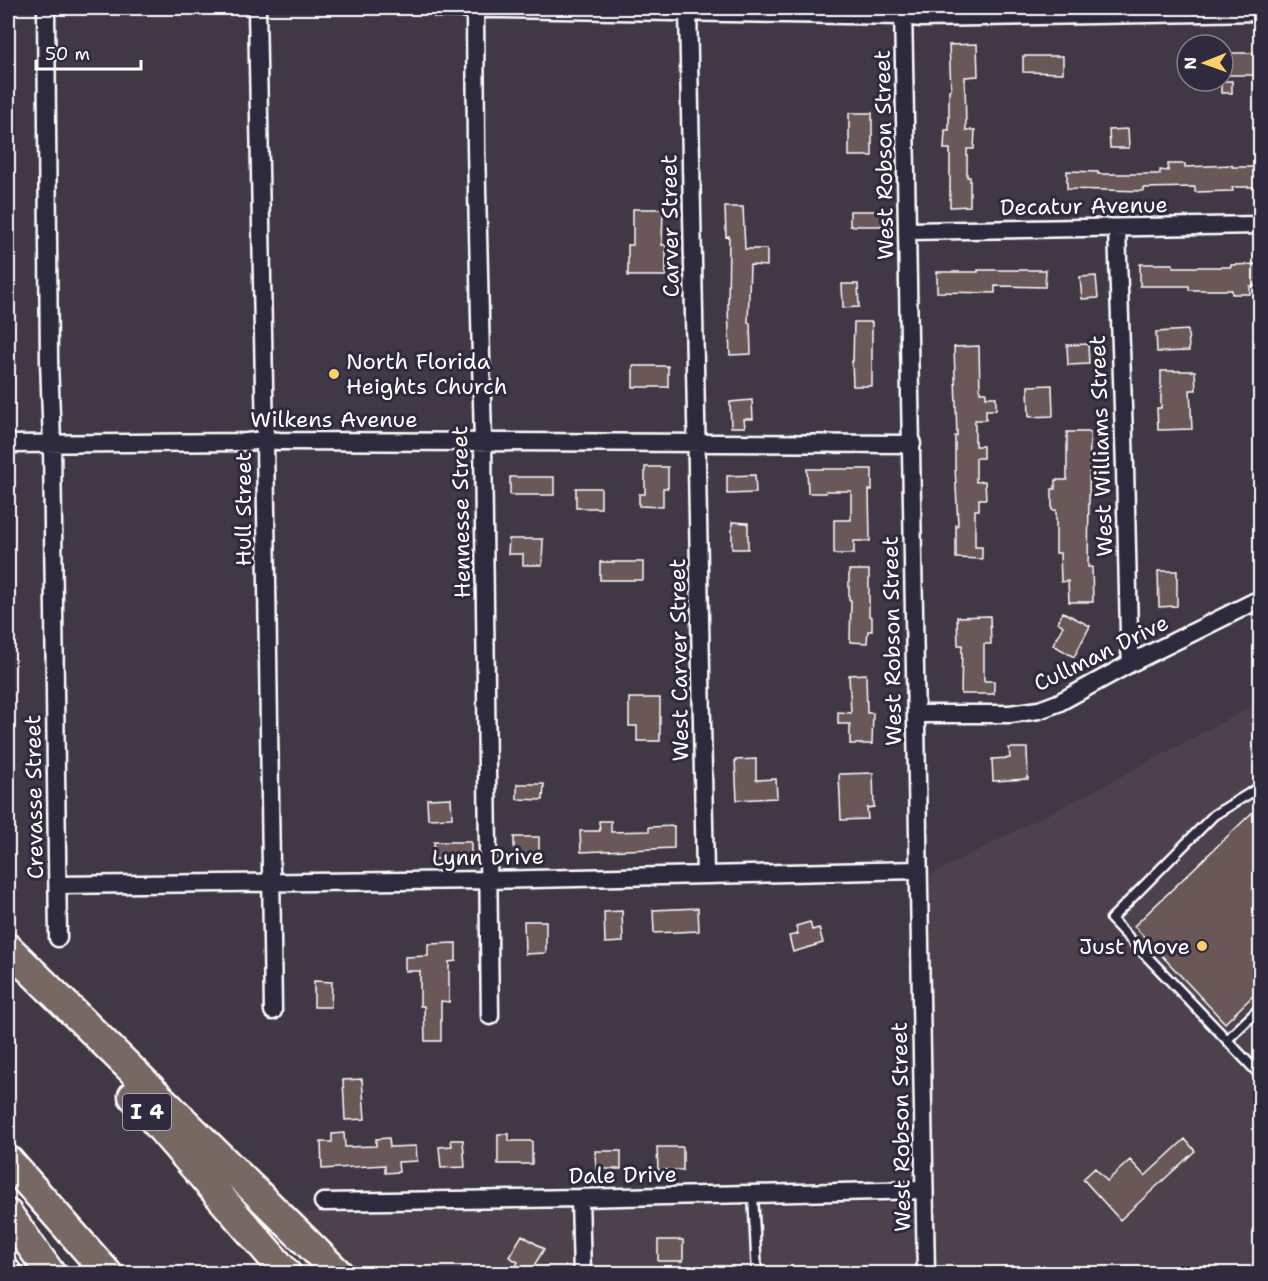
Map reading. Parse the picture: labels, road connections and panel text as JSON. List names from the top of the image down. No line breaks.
{"streets":{"highway":["I 4"],"street":["West Robson Street","Decatur Avenue","Carver Street","Wilkens Avenue","West Williams Street","Hull Street","Hennesse Street","Cullman Drive","West Carver Street","Crevasse Street","Lynn Drive","Dale Drive"]},"crossings":[["West Robson Street","Decatur Avenue"],["West Robson Street","Wilkens Avenue"],["West Robson Street","Cullman Drive"],["West Robson Street","Lynn Drive"],["West Robson Street","Dale Drive"],["Decatur Avenue","West Williams Street"],["Carver Street","Wilkens Avenue"],["Carver Street","West Carver Street"],["Wilkens Avenue","Hull Street"],["Wilkens Avenue","Hennesse Street"],["Wilkens Avenue","West Carver Street"],["Wilkens Avenue","Crevasse Street"],["West Williams Street","Cullman Drive"],["Hull Street","Lynn Drive"],["Hennesse Street","Lynn Drive"],["West Carver Street","Lynn Drive"],["Crevasse Street","Lynn Drive"]],"places":["North Florida Heights Church","Just Move"],"scale_bar":"50 m","north":"left"}
